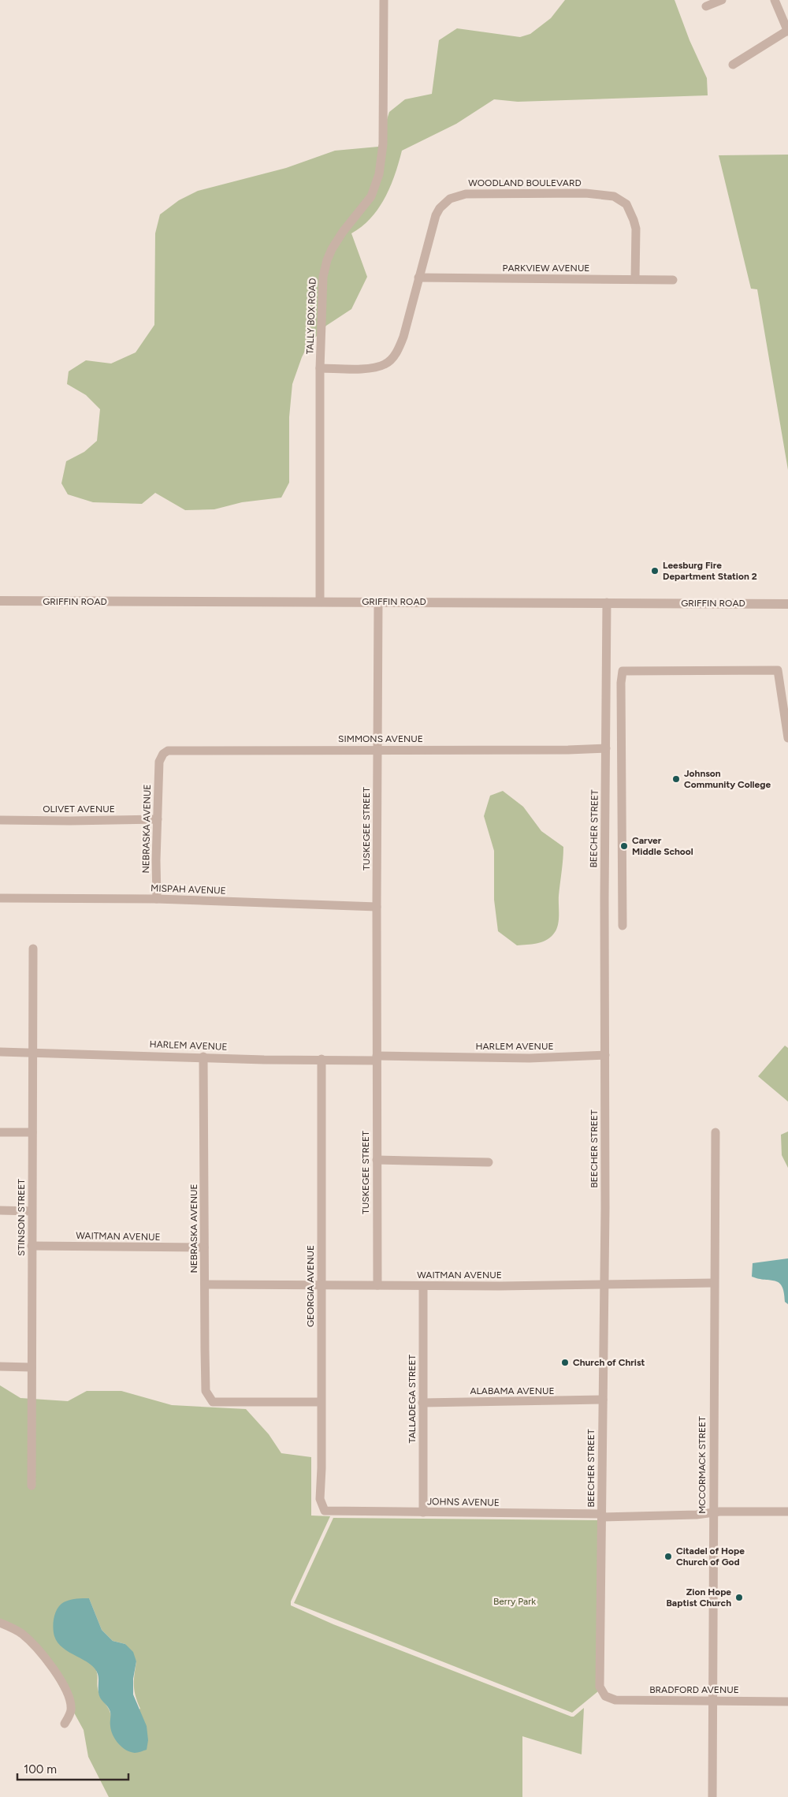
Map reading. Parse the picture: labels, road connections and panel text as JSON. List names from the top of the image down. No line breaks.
{"streets":{"street":["WOODLAND BOULEVARD","PARKVIEW AVENUE","TALLY BOX ROAD","GRIFFIN ROAD","SIMMONS AVENUE","OLIVET AVENUE","NEBRASKA AVENUE","TUSKEGEE STREET","BEECHER STREET","MISPAH AVENUE","HARLEM AVENUE","STINSON STREET","WAITMAN AVENUE","GEORGIA AVENUE","ALABAMA AVENUE","TALLADEGA STREET","MCCORMACK STREET","JOHNS AVENUE","BRADFORD AVENUE"]},"crossings":[["WOODLAND BOULEVARD","PARKVIEW AVENUE"],["WOODLAND BOULEVARD","TALLY BOX ROAD"],["TALLY BOX ROAD","GRIFFIN ROAD"],["GRIFFIN ROAD","TUSKEGEE STREET"],["GRIFFIN ROAD","BEECHER STREET"],["SIMMONS AVENUE","NEBRASKA AVENUE"],["SIMMONS AVENUE","TUSKEGEE STREET"],["SIMMONS AVENUE","BEECHER STREET"],["OLIVET AVENUE","NEBRASKA AVENUE"],["NEBRASKA AVENUE","MISPAH AVENUE"],["NEBRASKA AVENUE","HARLEM AVENUE"],["NEBRASKA AVENUE","WAITMAN AVENUE"],["NEBRASKA AVENUE","GEORGIA AVENUE"],["TUSKEGEE STREET","MISPAH AVENUE"],["TUSKEGEE STREET","HARLEM AVENUE"],["TUSKEGEE STREET","WAITMAN AVENUE"],["BEECHER STREET","HARLEM AVENUE"],["BEECHER STREET","WAITMAN AVENUE"],["BEECHER STREET","ALABAMA AVENUE"],["BEECHER STREET","JOHNS AVENUE"],["BEECHER STREET","BRADFORD AVENUE"],["HARLEM AVENUE","STINSON STREET"],["HARLEM AVENUE","GEORGIA AVENUE"],["STINSON STREET","WAITMAN AVENUE"],["WAITMAN AVENUE","GEORGIA AVENUE"],["WAITMAN AVENUE","TALLADEGA STREET"],["WAITMAN AVENUE","MCCORMACK STREET"],["GEORGIA AVENUE","JOHNS AVENUE"],["ALABAMA AVENUE","TALLADEGA STREET"],["TALLADEGA STREET","JOHNS AVENUE"],["MCCORMACK STREET","JOHNS AVENUE"],["MCCORMACK STREET","BRADFORD AVENUE"]],"parks":["Berry Park"],"places":["Leesburg Fire Department Station 2","Johnson Community College","Carver Middle School","Church of Christ","Citadel of Hope Church of God","Zion Hope Baptist Church"],"scale_bar":"100 m"}
